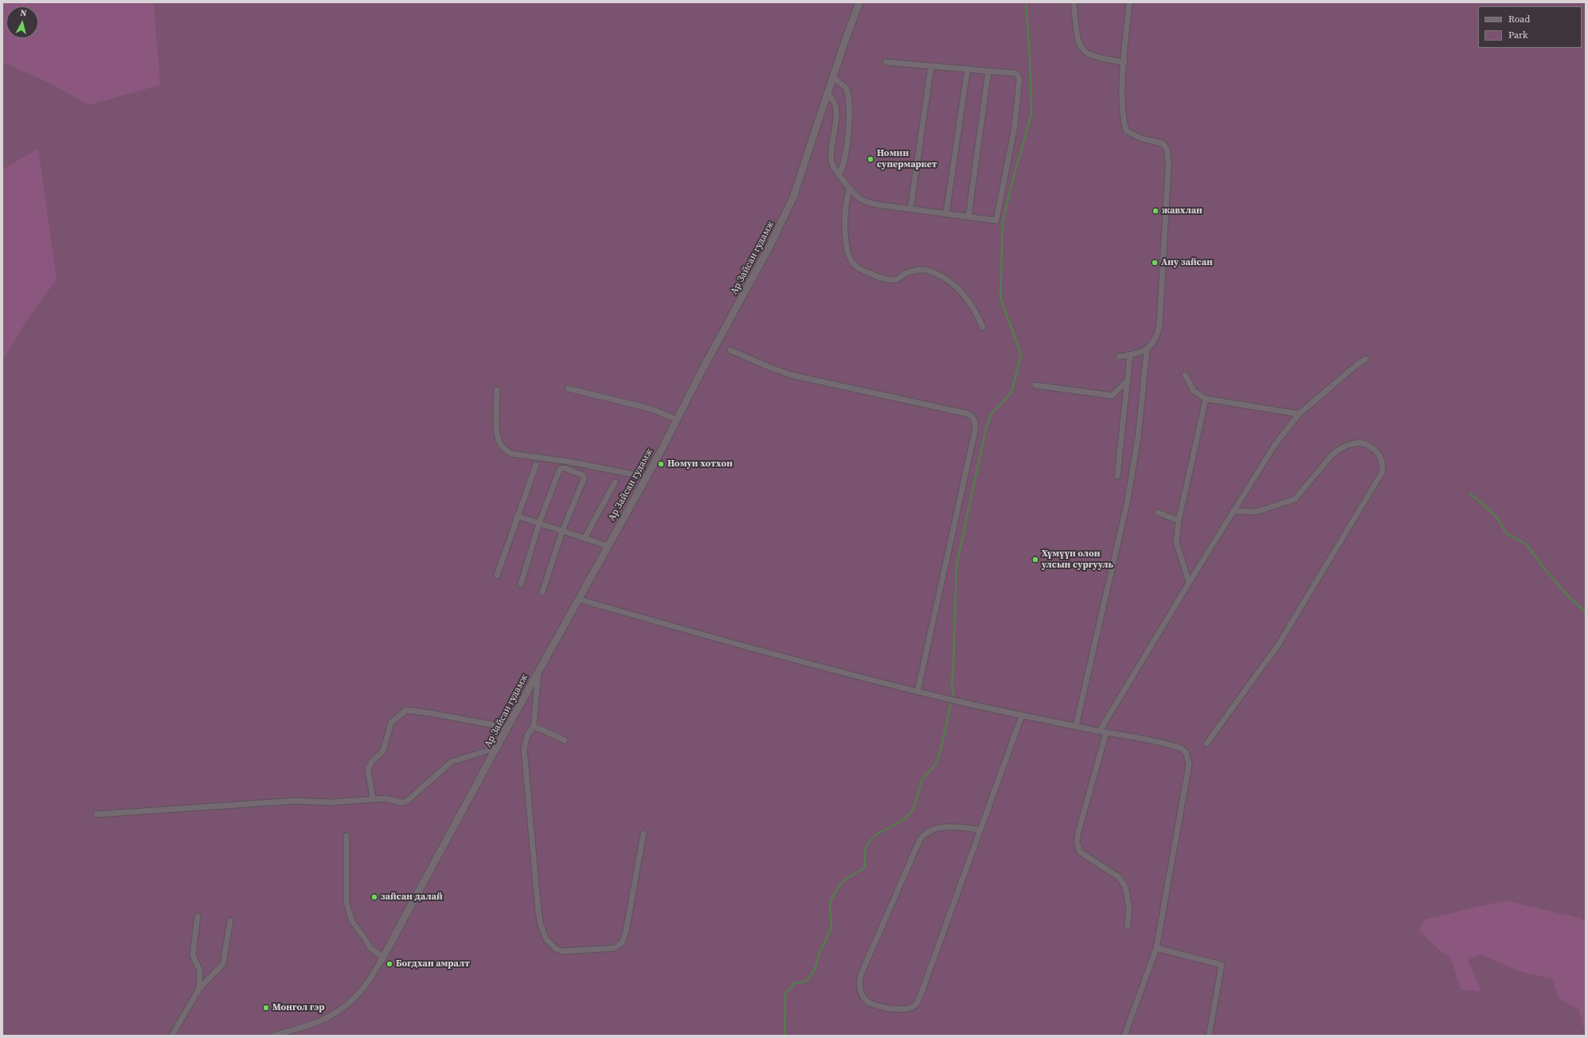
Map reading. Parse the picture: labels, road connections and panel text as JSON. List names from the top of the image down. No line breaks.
{"streets":{"street":["Ар Зайсан гудамж"]},"places":["Номин супермаркет","жавхлан","Ану зайсан","Номун хотхон","Хүмүүн олон улсын сургууль","зайсан далай","Богдхан амралт","Монгол гэр"],"legend":["Road","Park"],"north":"top"}
